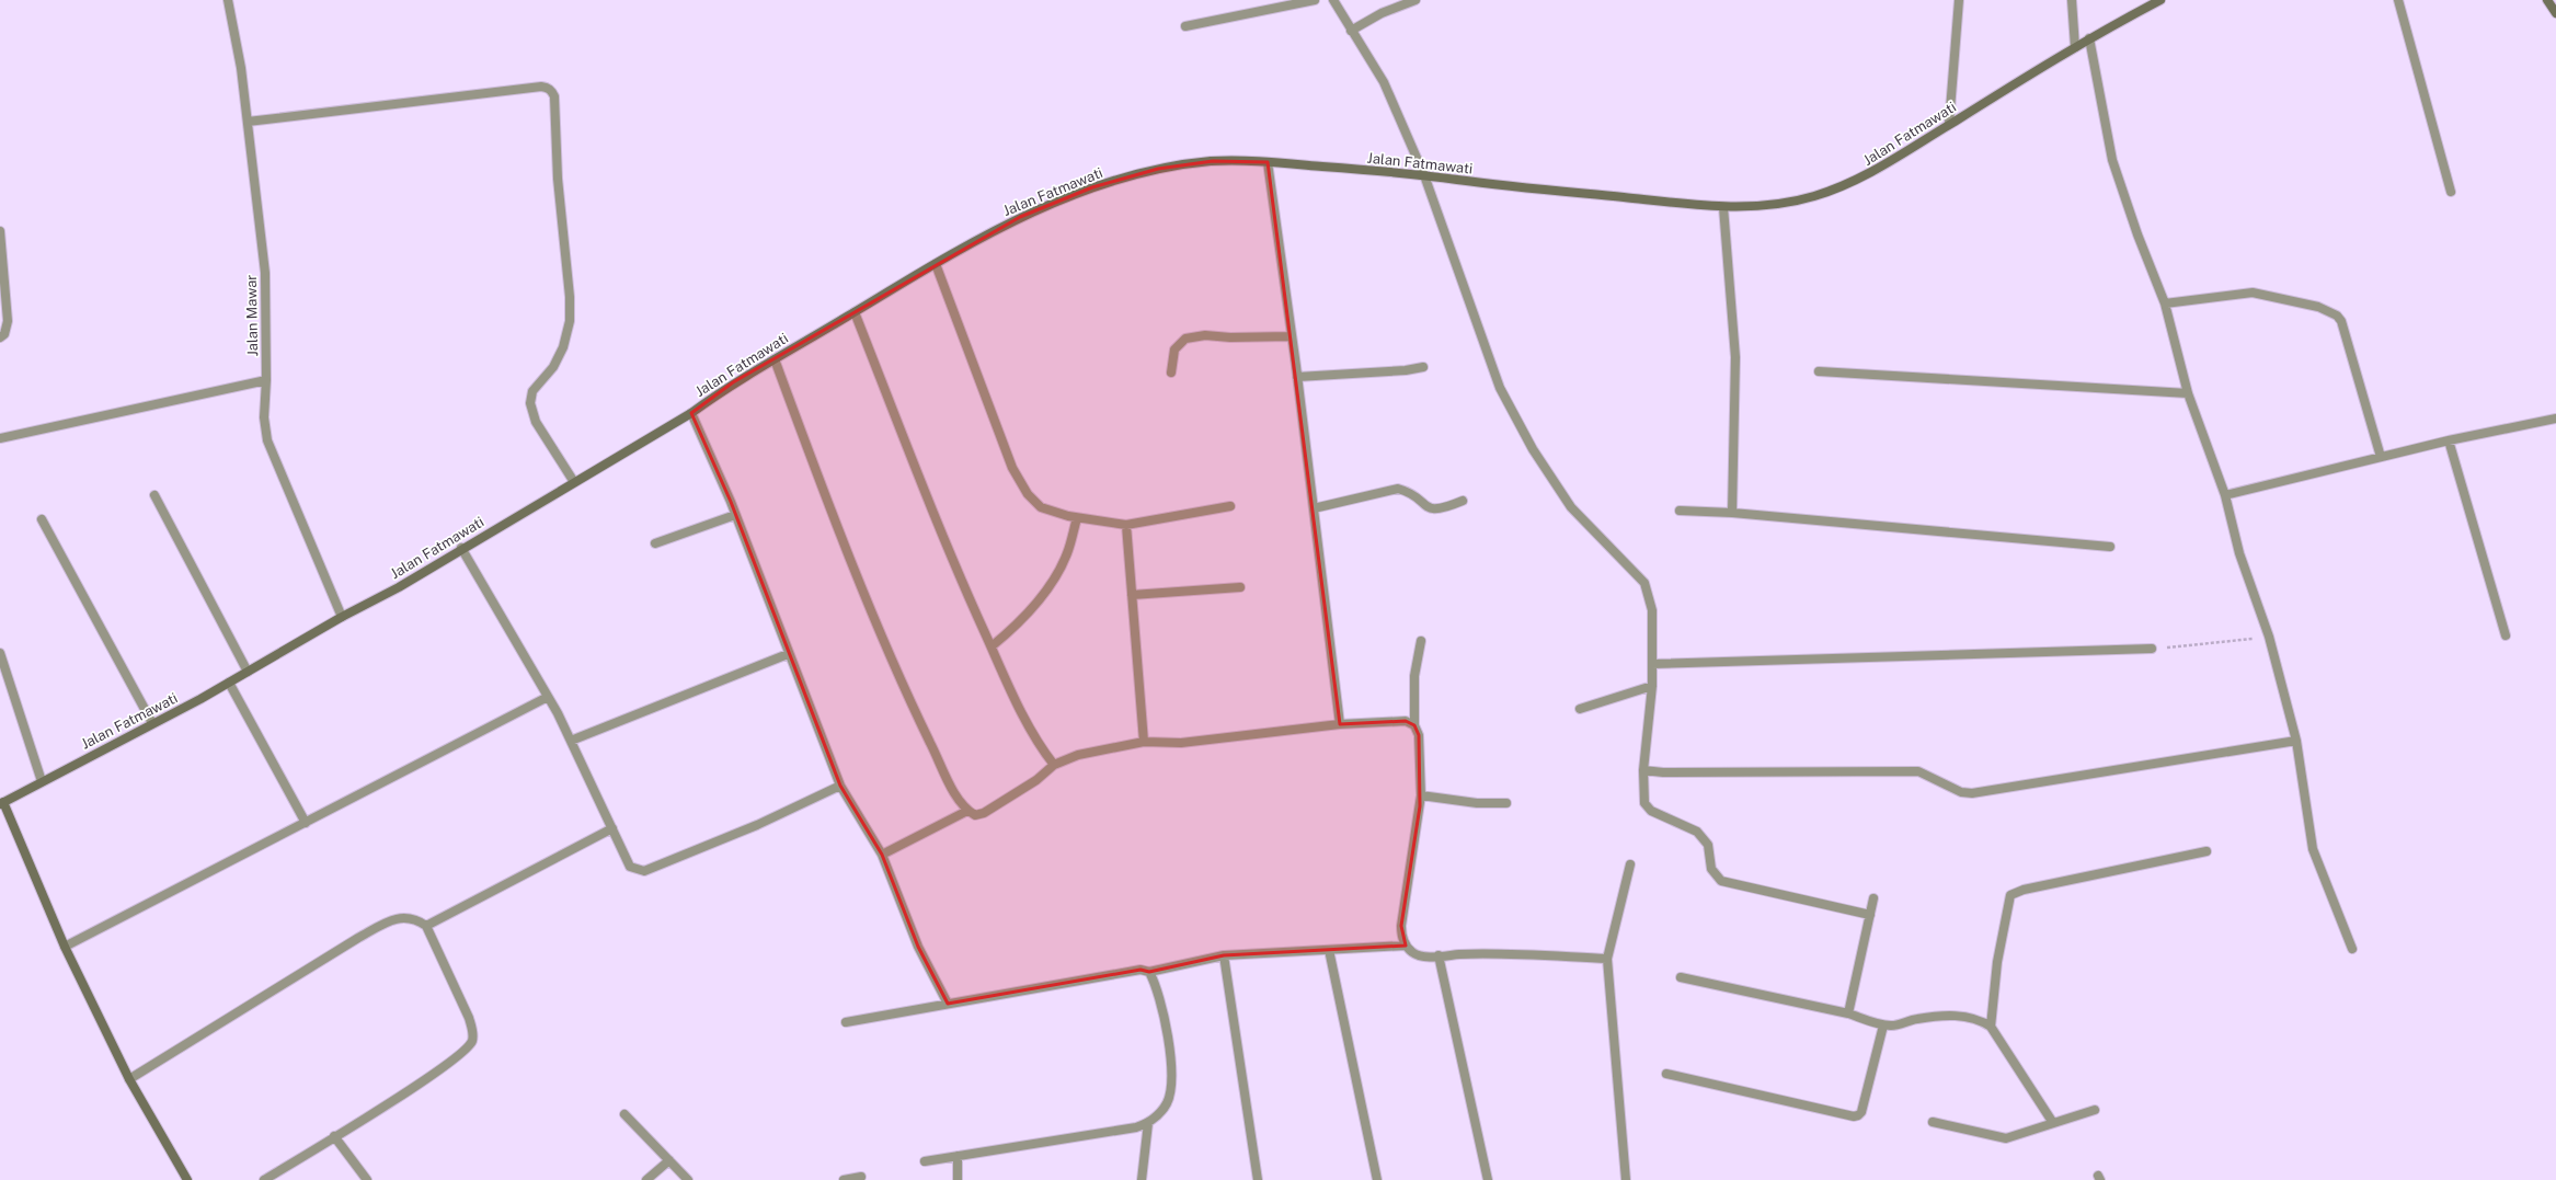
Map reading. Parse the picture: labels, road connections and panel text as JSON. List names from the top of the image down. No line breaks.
{"streets":{"street":["Jalan Fatmawati","Jalan Mawar"]},"crossings":[["Jalan Fatmawati","Jalan Mawar"]]}
